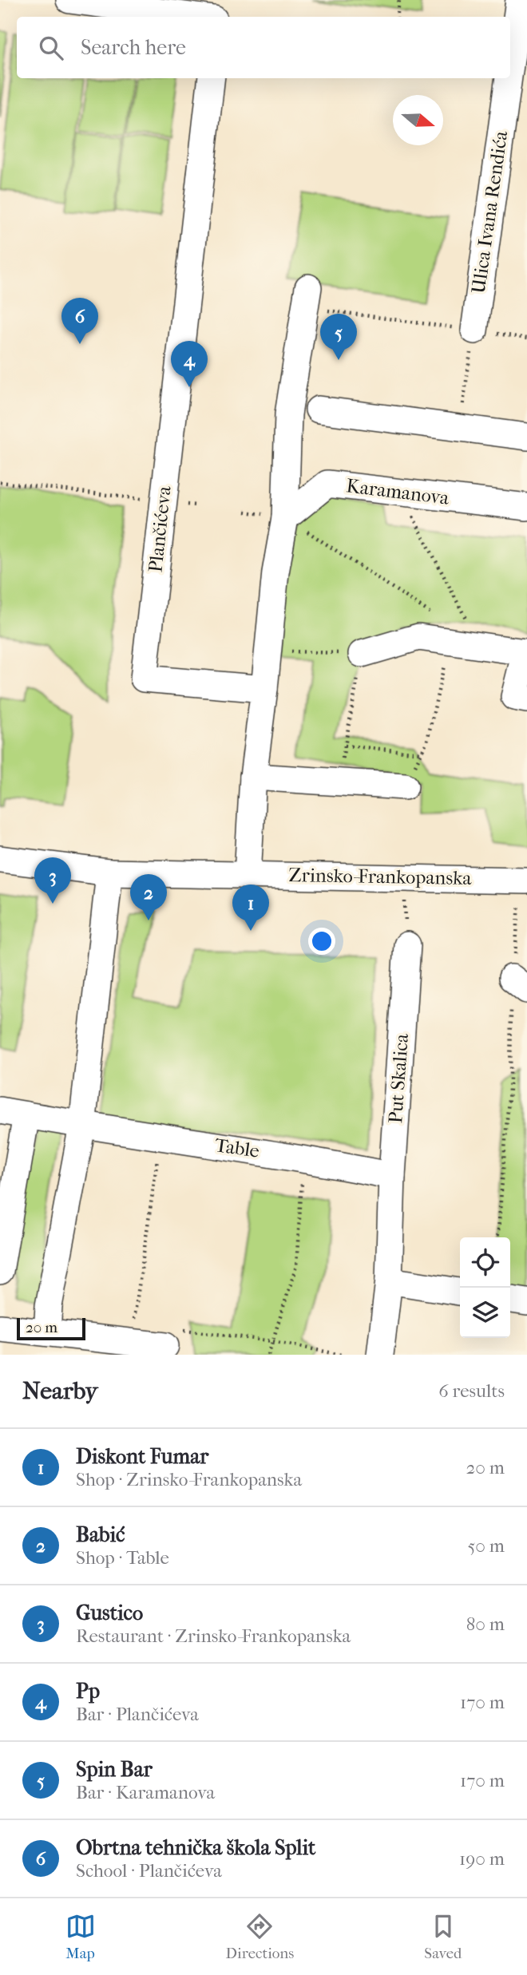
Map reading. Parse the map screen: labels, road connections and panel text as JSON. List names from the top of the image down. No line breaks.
{"streets":{"street":["Ulica Ivana Rendića","Karamanova","Plančićeva","Zrinsko-Frankopanska","Put Skalica","Table"]},"crossings":[["Put Skalica","Table"]],"scale_bar":"20 m","north":"right","page":{"search":"Search here","pins":["6","5","4","3","2","1"],"scale":"20 m","heading":["Nearby","6 results"],"list":[{"mark":"1","name":"Diskont Fumar","note":"Shop · Zrinsko-Frankopanska","value":"20 m"},{"mark":"2","name":"Babić","note":"Shop · Table","value":"50 m"},{"mark":"3","name":"Gustico","note":"Restaurant · Zrinsko-Frankopanska","value":"80 m"},{"mark":"4","name":"Pp","note":"Bar · Plančićeva","value":"170 m"},{"mark":"5","name":"Spin Bar","note":"Bar · Karamanova","value":"170 m"},{"mark":"6","name":"Obrtna tehnička škola Split","note":"School · Plančićeva","value":"190 m"}],"nav":["Map","Directions","Saved"]}}
